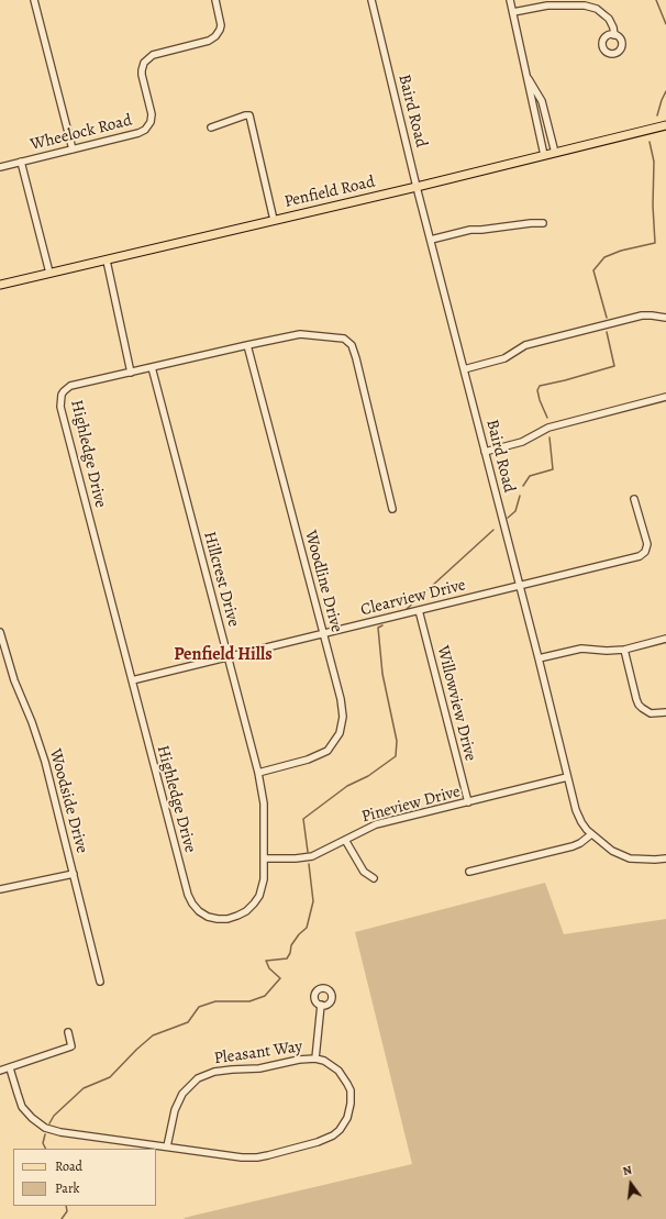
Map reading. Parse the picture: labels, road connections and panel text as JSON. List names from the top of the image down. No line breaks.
{"streets":{"main road":["Penfield Road"],"street":["Baird Road","Wheelock Road","Highledge Drive","Hillcrest Drive","Woodline Drive","Clearview Drive","Willowview Drive","Woodside Drive","Pineview Drive","Pleasant Way"]},"crossings":[["Baird Road","Penfield Road"],["Baird Road","Clearview Drive"],["Baird Road","Pineview Drive"],["Highledge Drive","Hillcrest Drive"],["Highledge Drive","Woodline Drive"],["Highledge Drive","Clearview Drive"],["Hillcrest Drive","Woodline Drive"],["Hillcrest Drive","Clearview Drive"],["Hillcrest Drive","Pineview Drive"],["Woodline Drive","Clearview Drive"],["Clearview Drive","Willowview Drive"],["Willowview Drive","Pineview Drive"]],"districts":["Penfield Hills"],"legend":["Road","Park"],"north":"top"}
